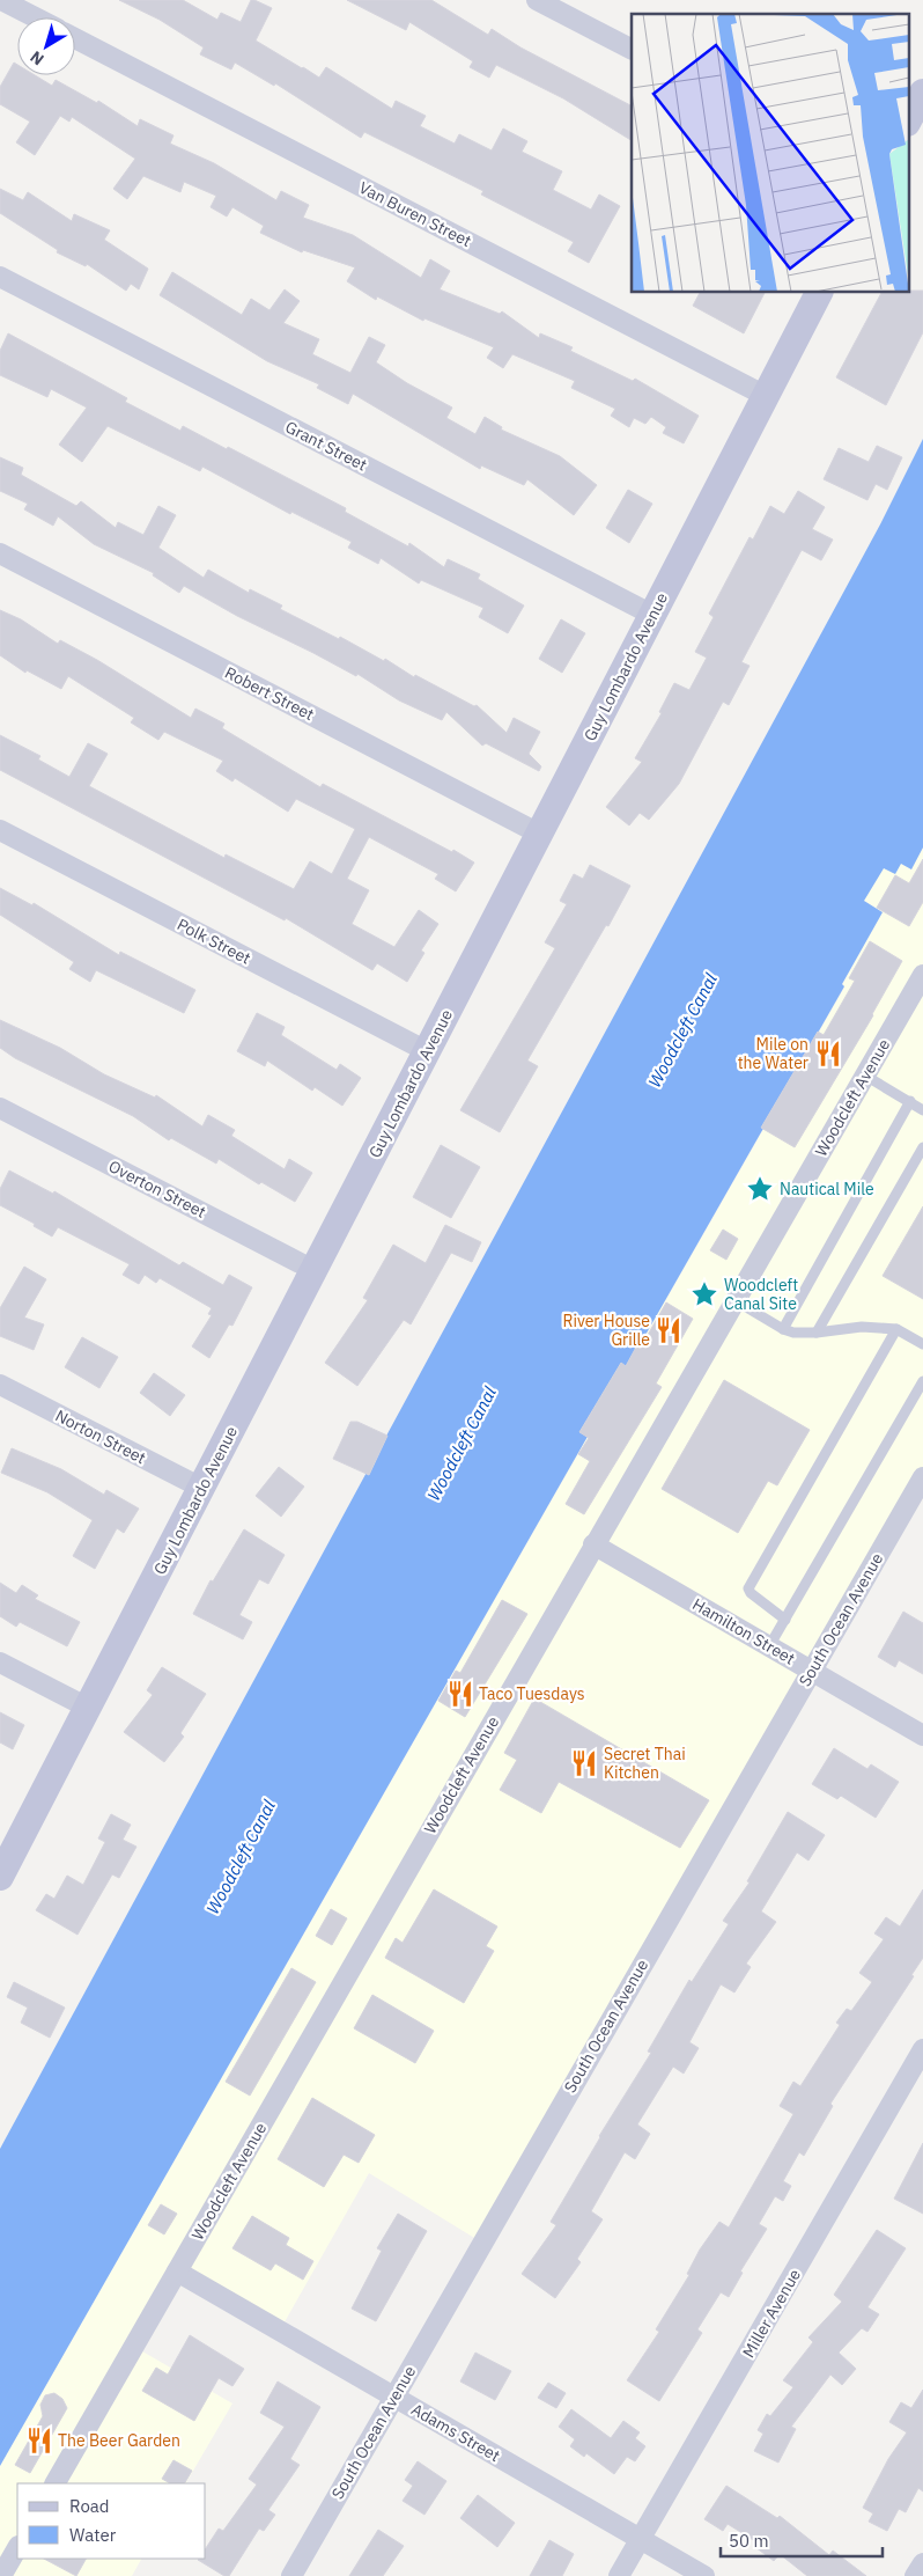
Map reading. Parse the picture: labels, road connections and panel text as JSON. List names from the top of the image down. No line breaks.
{"streets":{"street":["Van Buren Street","Grant Street","Guy Lombardo Avenue","Robert Street","Polk Street","Woodcleft Avenue","Overton Street","Norton Street","South Ocean Avenue","Hamilton Street","Miller Avenue","Adams Street"]},"crossings":[["Van Buren Street","Guy Lombardo Avenue"],["Grant Street","Guy Lombardo Avenue"],["Guy Lombardo Avenue","Robert Street"],["Guy Lombardo Avenue","Polk Street"],["Guy Lombardo Avenue","Overton Street"],["Guy Lombardo Avenue","Norton Street"],["Woodcleft Avenue","Hamilton Street"],["Woodcleft Avenue","Adams Street"],["South Ocean Avenue","Hamilton Street"],["South Ocean Avenue","Adams Street"],["Miller Avenue","Adams Street"]],"water":["Woodcleft Canal"],"places":{"restaurant":["Mile on the Water","River House Grille","Taco Tuesdays","Secret Thai Kitchen","The Beer Garden"],"place":["Nautical Mile","Woodcleft Canal Site"]},"legend":["Road","Water"],"scale_bar":"50 m","north":"bottom left"}
